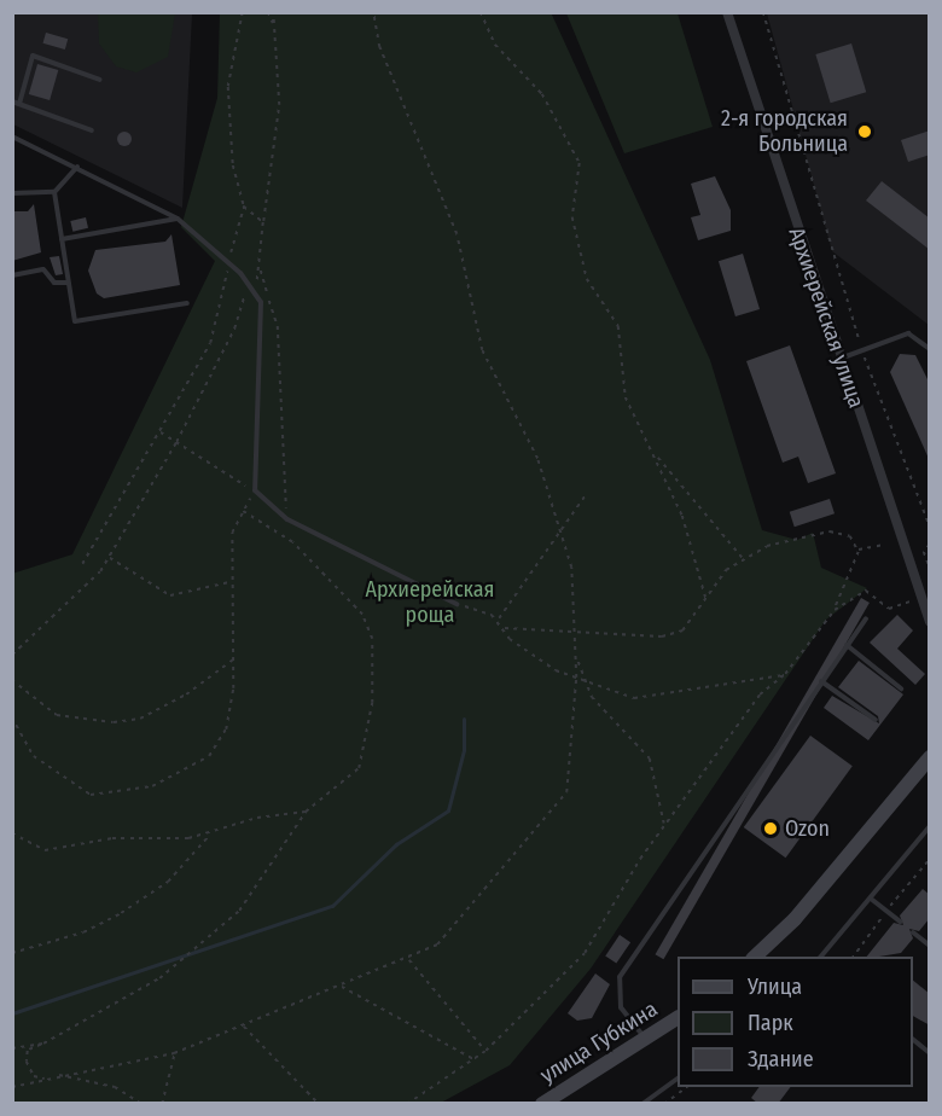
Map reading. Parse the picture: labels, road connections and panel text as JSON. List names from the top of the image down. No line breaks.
{"streets":{"main road":["улица Губкина"],"street":["Архиерейская улица"]},"parks":["Архиерейская роща"],"places":["2-я городская Больница","Ozon"],"legend":["Улица","Парк","Здание"]}
